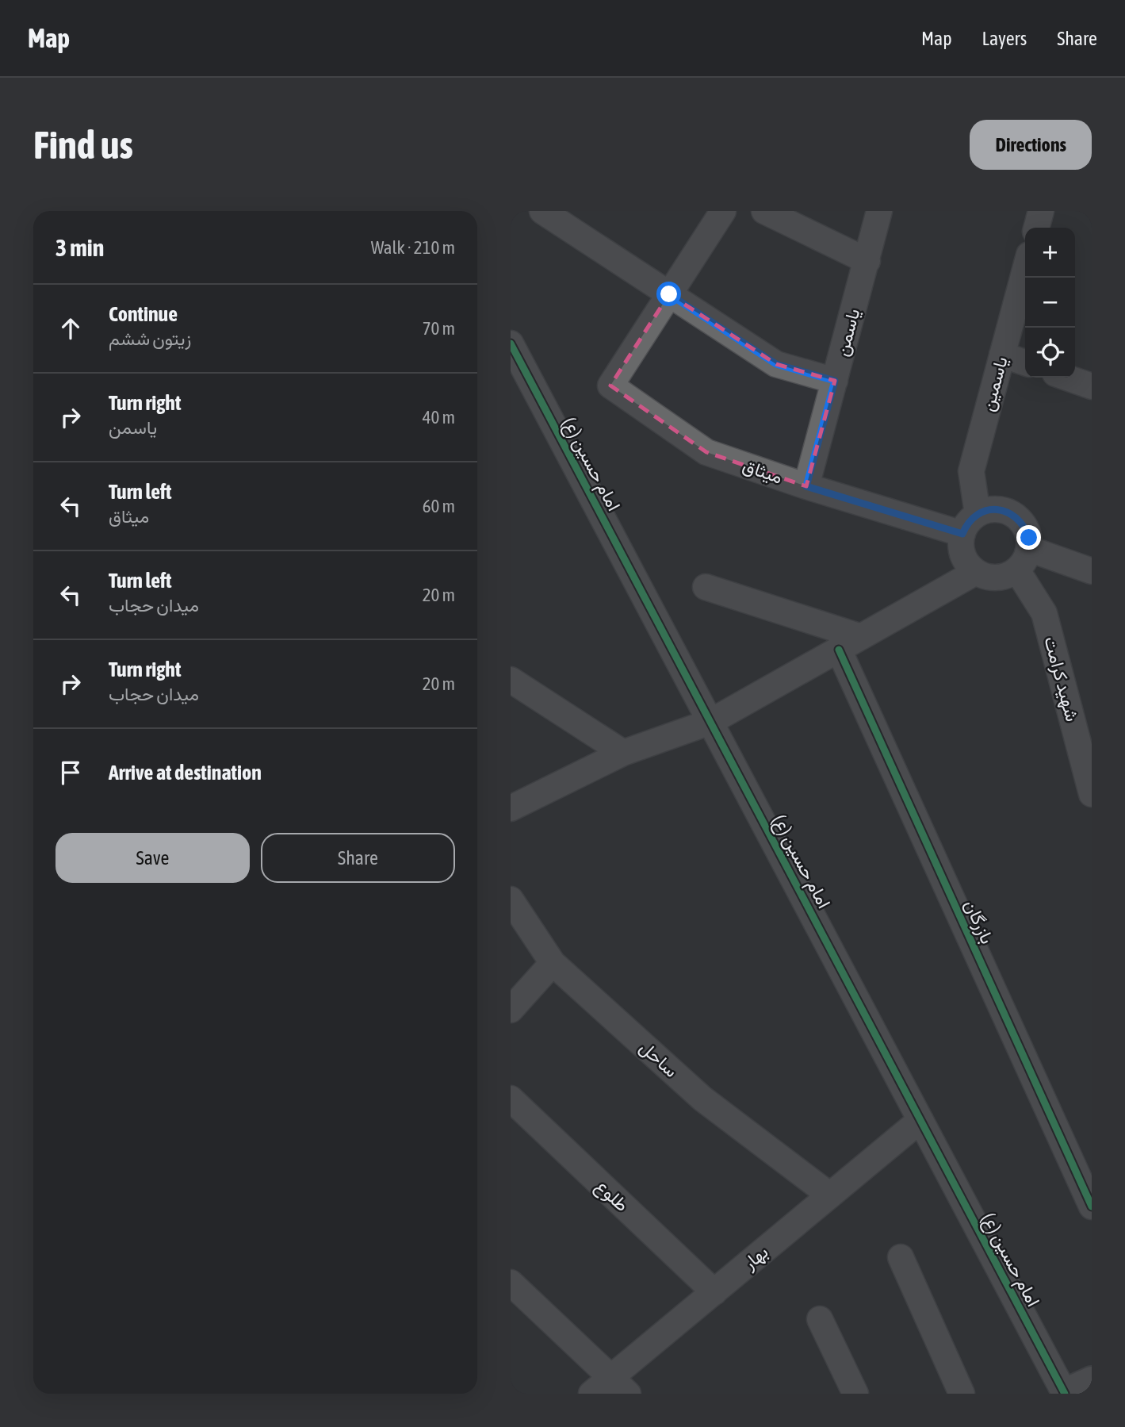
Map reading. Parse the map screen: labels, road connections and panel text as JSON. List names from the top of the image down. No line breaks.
{"streets":{"street":["یاسمن","یاسمین","امام حسین (ع)","میثاق","شهید کرامت","بازرگان","ساحل","طلوع","بهار"]},"crossings":[["یاسمن","میثاق"],["یاسمین","میثاق"],["یاسمین","شهید کرامت"],["امام حسین (ع)","بهار"],["میثاق","شهید کرامت"],["ساحل","بهار"],["طلوع","بهار"]],"page":{"header":"Map","nav":["Map","Layers","Share"],"buttons":["Directions",["Save","Share"]],"title":"Find us","heading":["3 min","Walk · 210 m"],"map_buttons":["+","−"],"list":[["Continue","زیتون ششم","70 m"],["Turn right","یاسمن","40 m"],["Turn left","میثاق","60 m"],["Turn left","میدان حجاب","20 m"],["Turn right","میدان حجاب","20 m"],"Arrive at destination"]}}
